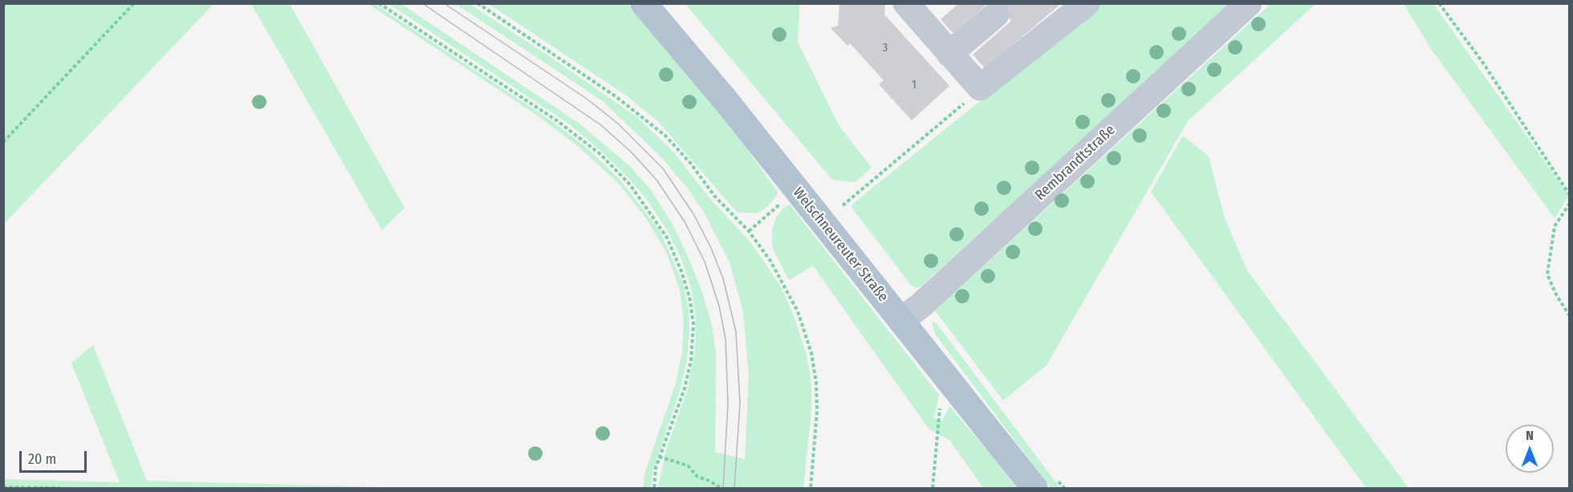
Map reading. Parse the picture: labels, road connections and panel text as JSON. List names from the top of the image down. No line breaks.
{"streets":{"main road":["Welschneureuter Straße"],"street":["Rembrandtstraße"]},"crossings":[["Rembrandtstraße","Welschneureuter Straße"]],"house_numbers":["3","1"],"scale_bar":"20 m","north":"top"}
